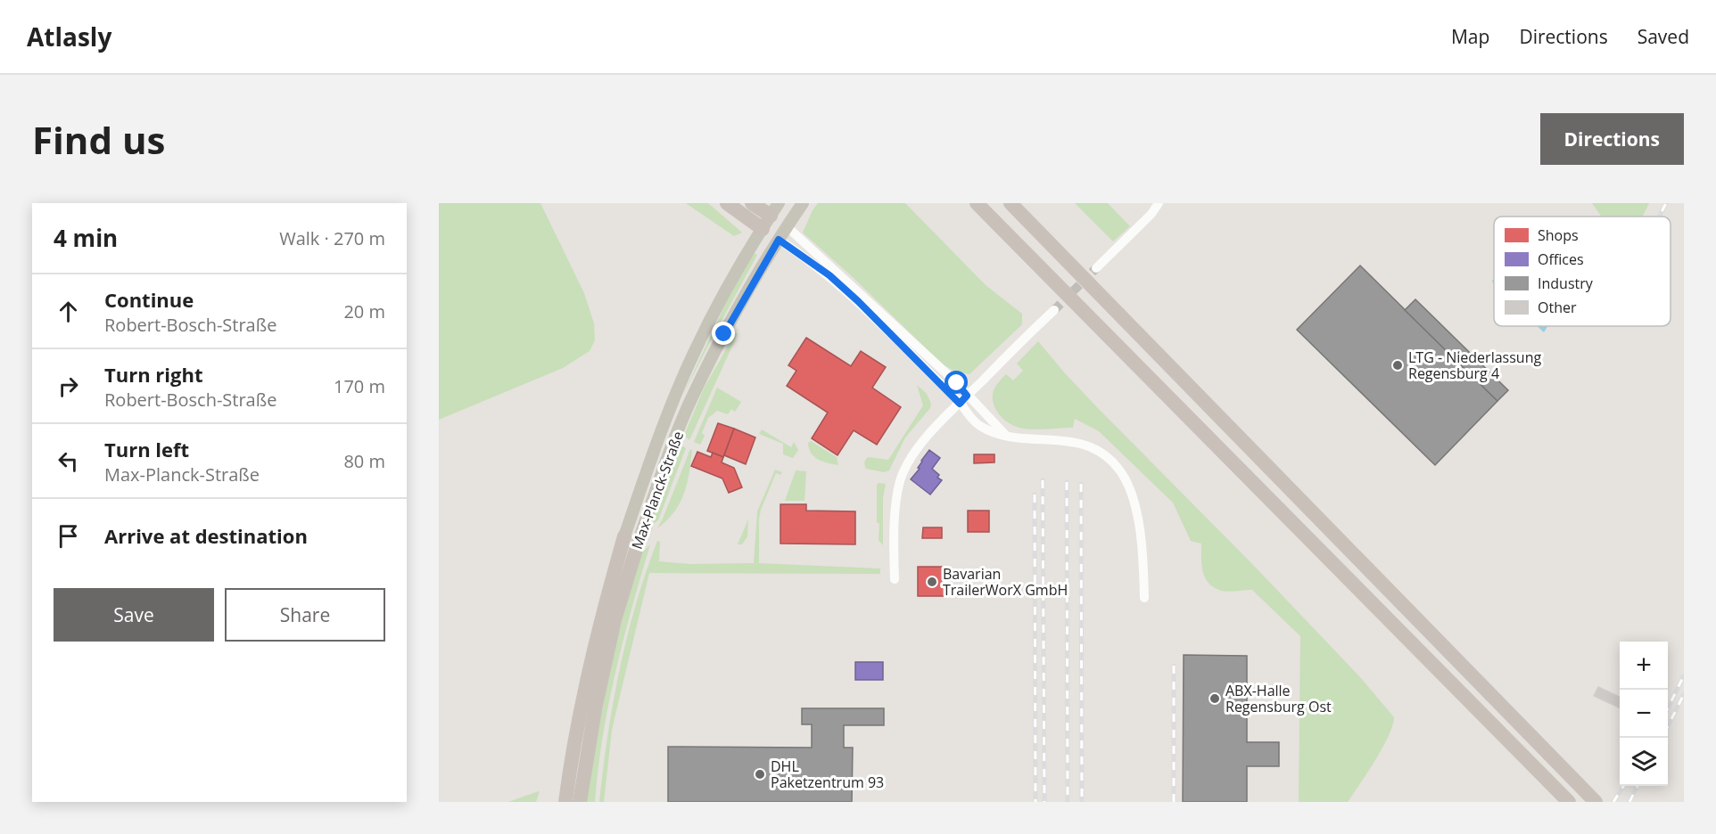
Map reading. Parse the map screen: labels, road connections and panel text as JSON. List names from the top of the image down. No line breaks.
{"streets":{"highway":["Max-Planck-Straße"]},"places":["LTG - Niederlassung Regensburg 4","Bavarian TrailerWorX GmbH","ABX-Halle Regensburg Ost","DHL Paketzentrum 93"],"legend":["Shops","Offices","Industry","Other"],"page":{"header":"Atlasly","nav":["Map","Directions","Saved"],"buttons":["Directions",["Save","Share"]],"title":"Find us","heading":["4 min","Walk · 270 m"],"list":[["Continue","Robert-Bosch-Straße","20 m"],["Turn right","Robert-Bosch-Straße","170 m"],["Turn left","Max-Planck-Straße","80 m"],"Arrive at destination"],"map_buttons":["+","−"]}}
